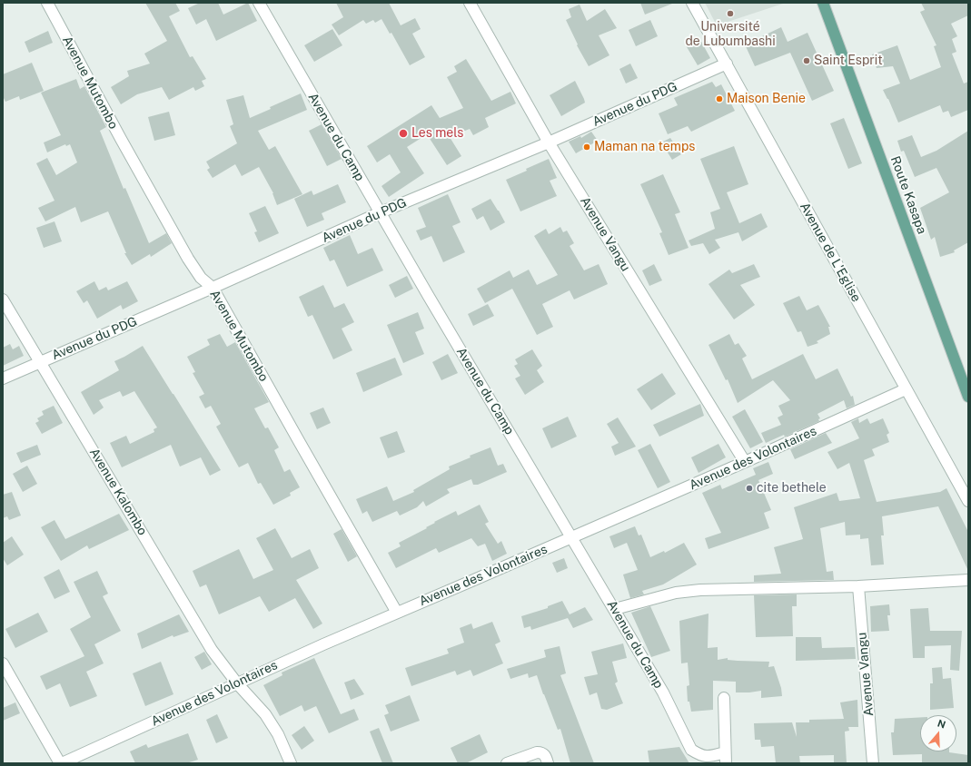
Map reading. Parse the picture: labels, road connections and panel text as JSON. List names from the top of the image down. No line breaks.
{"streets":{"main road":["Route Kasapa"],"street":["Avenue Mutombo","Avenue du PDG","Avenue du Camp","Avenue Vangu","Avenue de L'Eglise","Avenue des Volontaires","Avenue Kalombo"]},"crossings":[["Avenue Mutombo","Avenue du PDG"],["Avenue Mutombo","Avenue des Volontaires"],["Avenue du PDG","Avenue du Camp"],["Avenue du PDG","Avenue Vangu"],["Avenue du PDG","Avenue de L'Eglise"],["Avenue du PDG","Avenue Kalombo"],["Avenue du Camp","Avenue des Volontaires"],["Avenue Vangu","Avenue des Volontaires"],["Avenue de L'Eglise","Avenue des Volontaires"],["Avenue des Volontaires","Avenue Kalombo"]],"places":["Université de Lubumbashi","Saint Esprit","Maison Benie","Les mels","Maman na temps","cite bethele"],"north":"top"}
